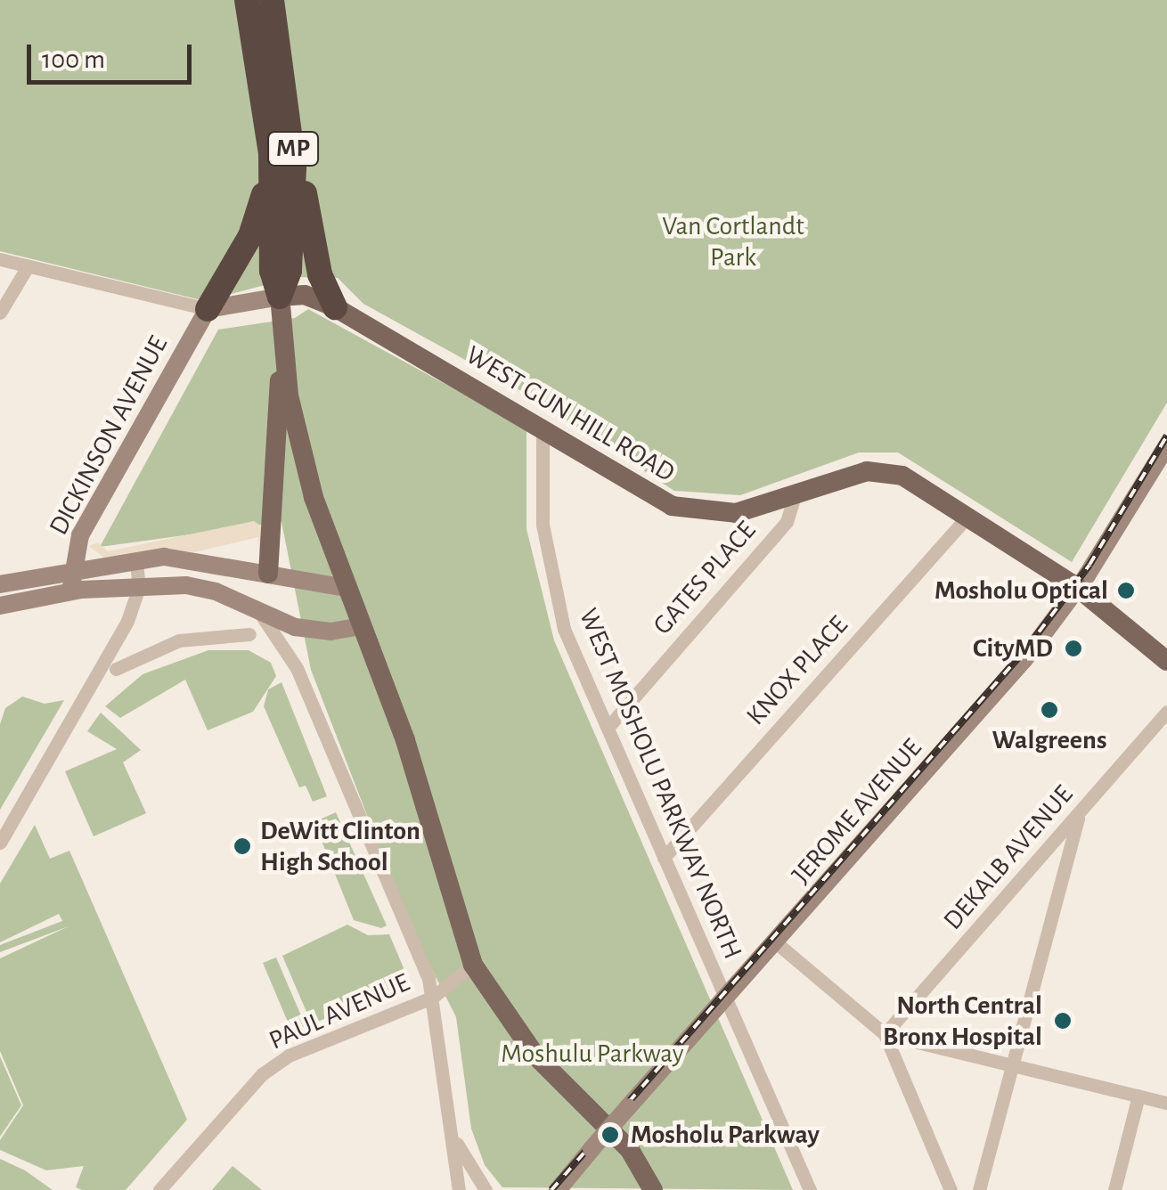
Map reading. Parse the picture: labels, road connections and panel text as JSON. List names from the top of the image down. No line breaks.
{"streets":{"highway":["MP"],"main road":["WEST GUN HILL ROAD","DICKINSON AVENUE","JEROME AVENUE"],"street":["GATES PLACE","KNOX PLACE","WEST MOSHOLU PARKWAY NORTH","DEKALB AVENUE","PAUL AVENUE"]},"crossings":[["MP","WEST GUN HILL ROAD"],["MP","PAUL AVENUE"],["WEST GUN HILL ROAD","GATES PLACE"],["WEST GUN HILL ROAD","KNOX PLACE"],["WEST GUN HILL ROAD","WEST MOSHOLU PARKWAY NORTH"],["WEST GUN HILL ROAD","JEROME AVENUE"],["GATES PLACE","WEST MOSHOLU PARKWAY NORTH"],["KNOX PLACE","WEST MOSHOLU PARKWAY NORTH"],["WEST MOSHOLU PARKWAY NORTH","JEROME AVENUE"]],"parks":["Van Cortlandt Park","Moshulu Parkway"],"places":["Mosholu Optical","CityMD","Walgreens","DeWitt Clinton High School","North Central Bronx Hospital","Mosholu Parkway"],"scale_bar":"100 m"}
